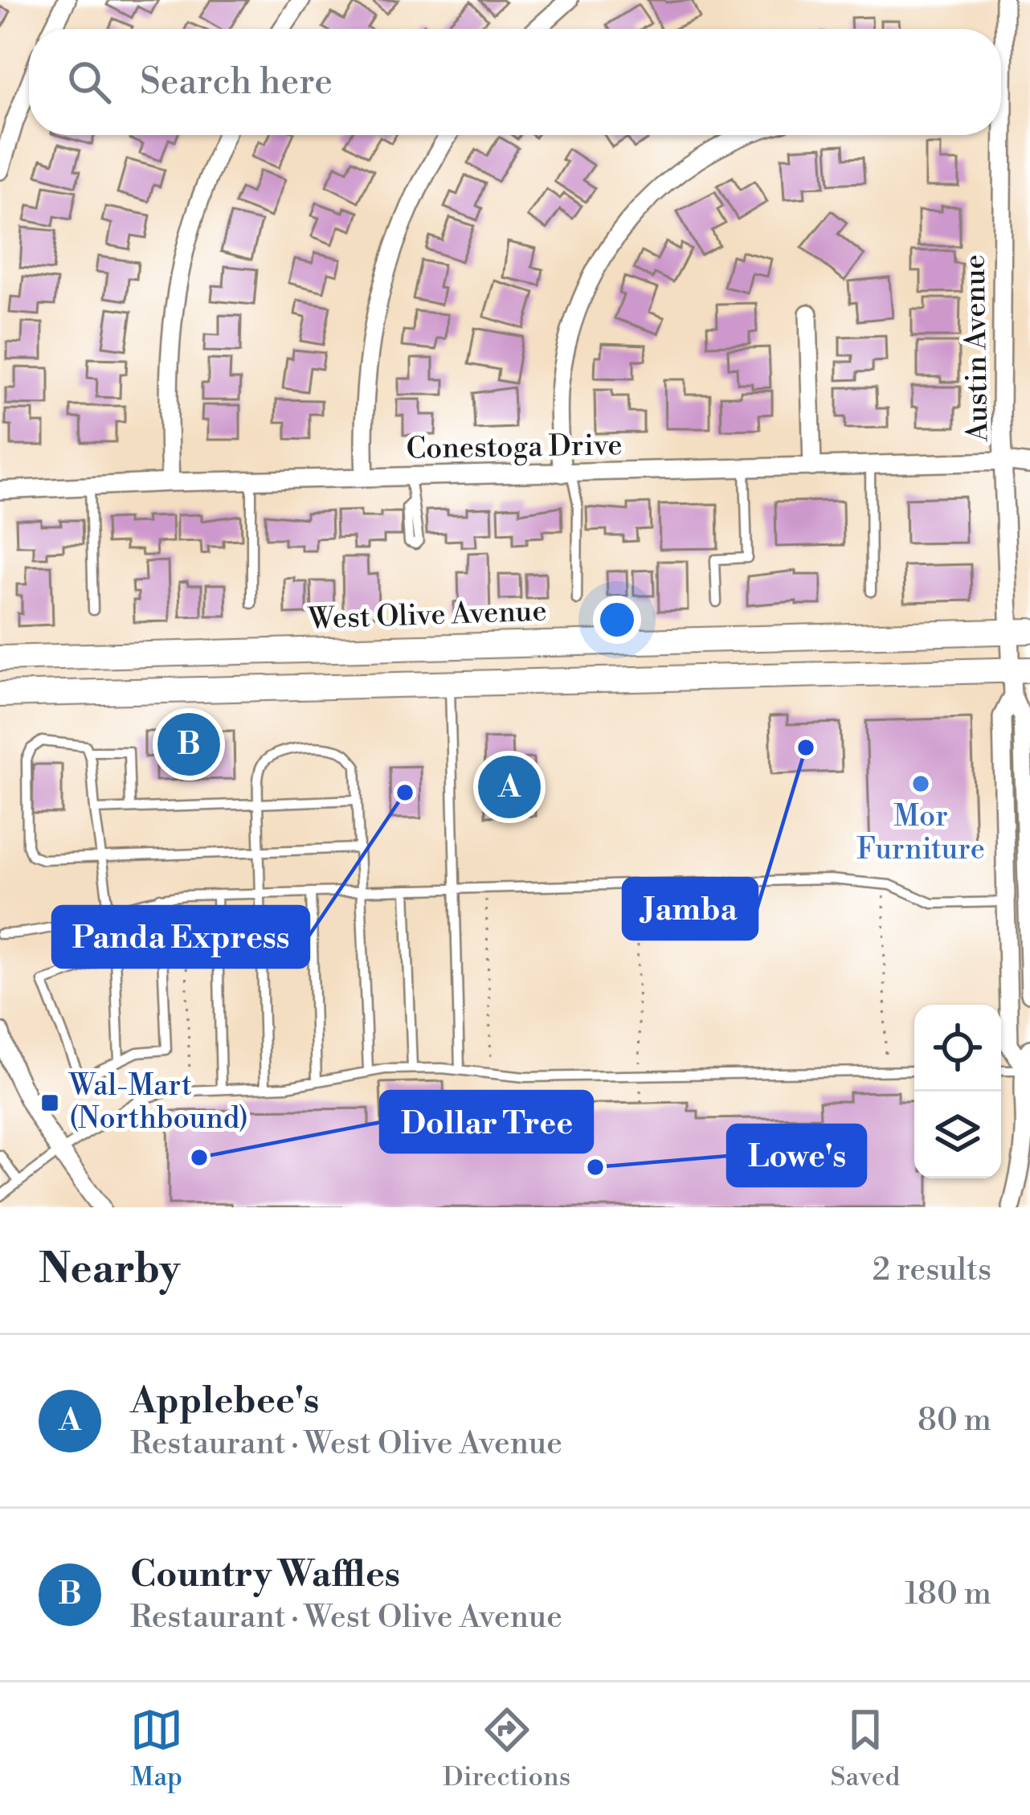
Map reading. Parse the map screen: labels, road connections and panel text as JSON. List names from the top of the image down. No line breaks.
{"streets":{"main road":["West Olive Avenue"],"street":["Austin Avenue","Conestoga Drive"]},"crossings":[["Austin Avenue","Conestoga Drive"],["Austin Avenue","West Olive Avenue"]],"places":{"other":["Jamba","Mor Furniture","Panda Express","Dollar Tree","Lowe's"],"transit":["Wal-Mart (Northbound)"]},"page":{"search":"Search here","pins":["B","A"],"heading":["Nearby","2 results"],"list":[{"mark":"A","name":"Applebee's","note":"Restaurant · West Olive Avenue","value":"80 m"},{"mark":"B","name":"Country Waffles","note":"Restaurant · West Olive Avenue","value":"180 m"}],"nav":["Map","Directions","Saved"]}}
